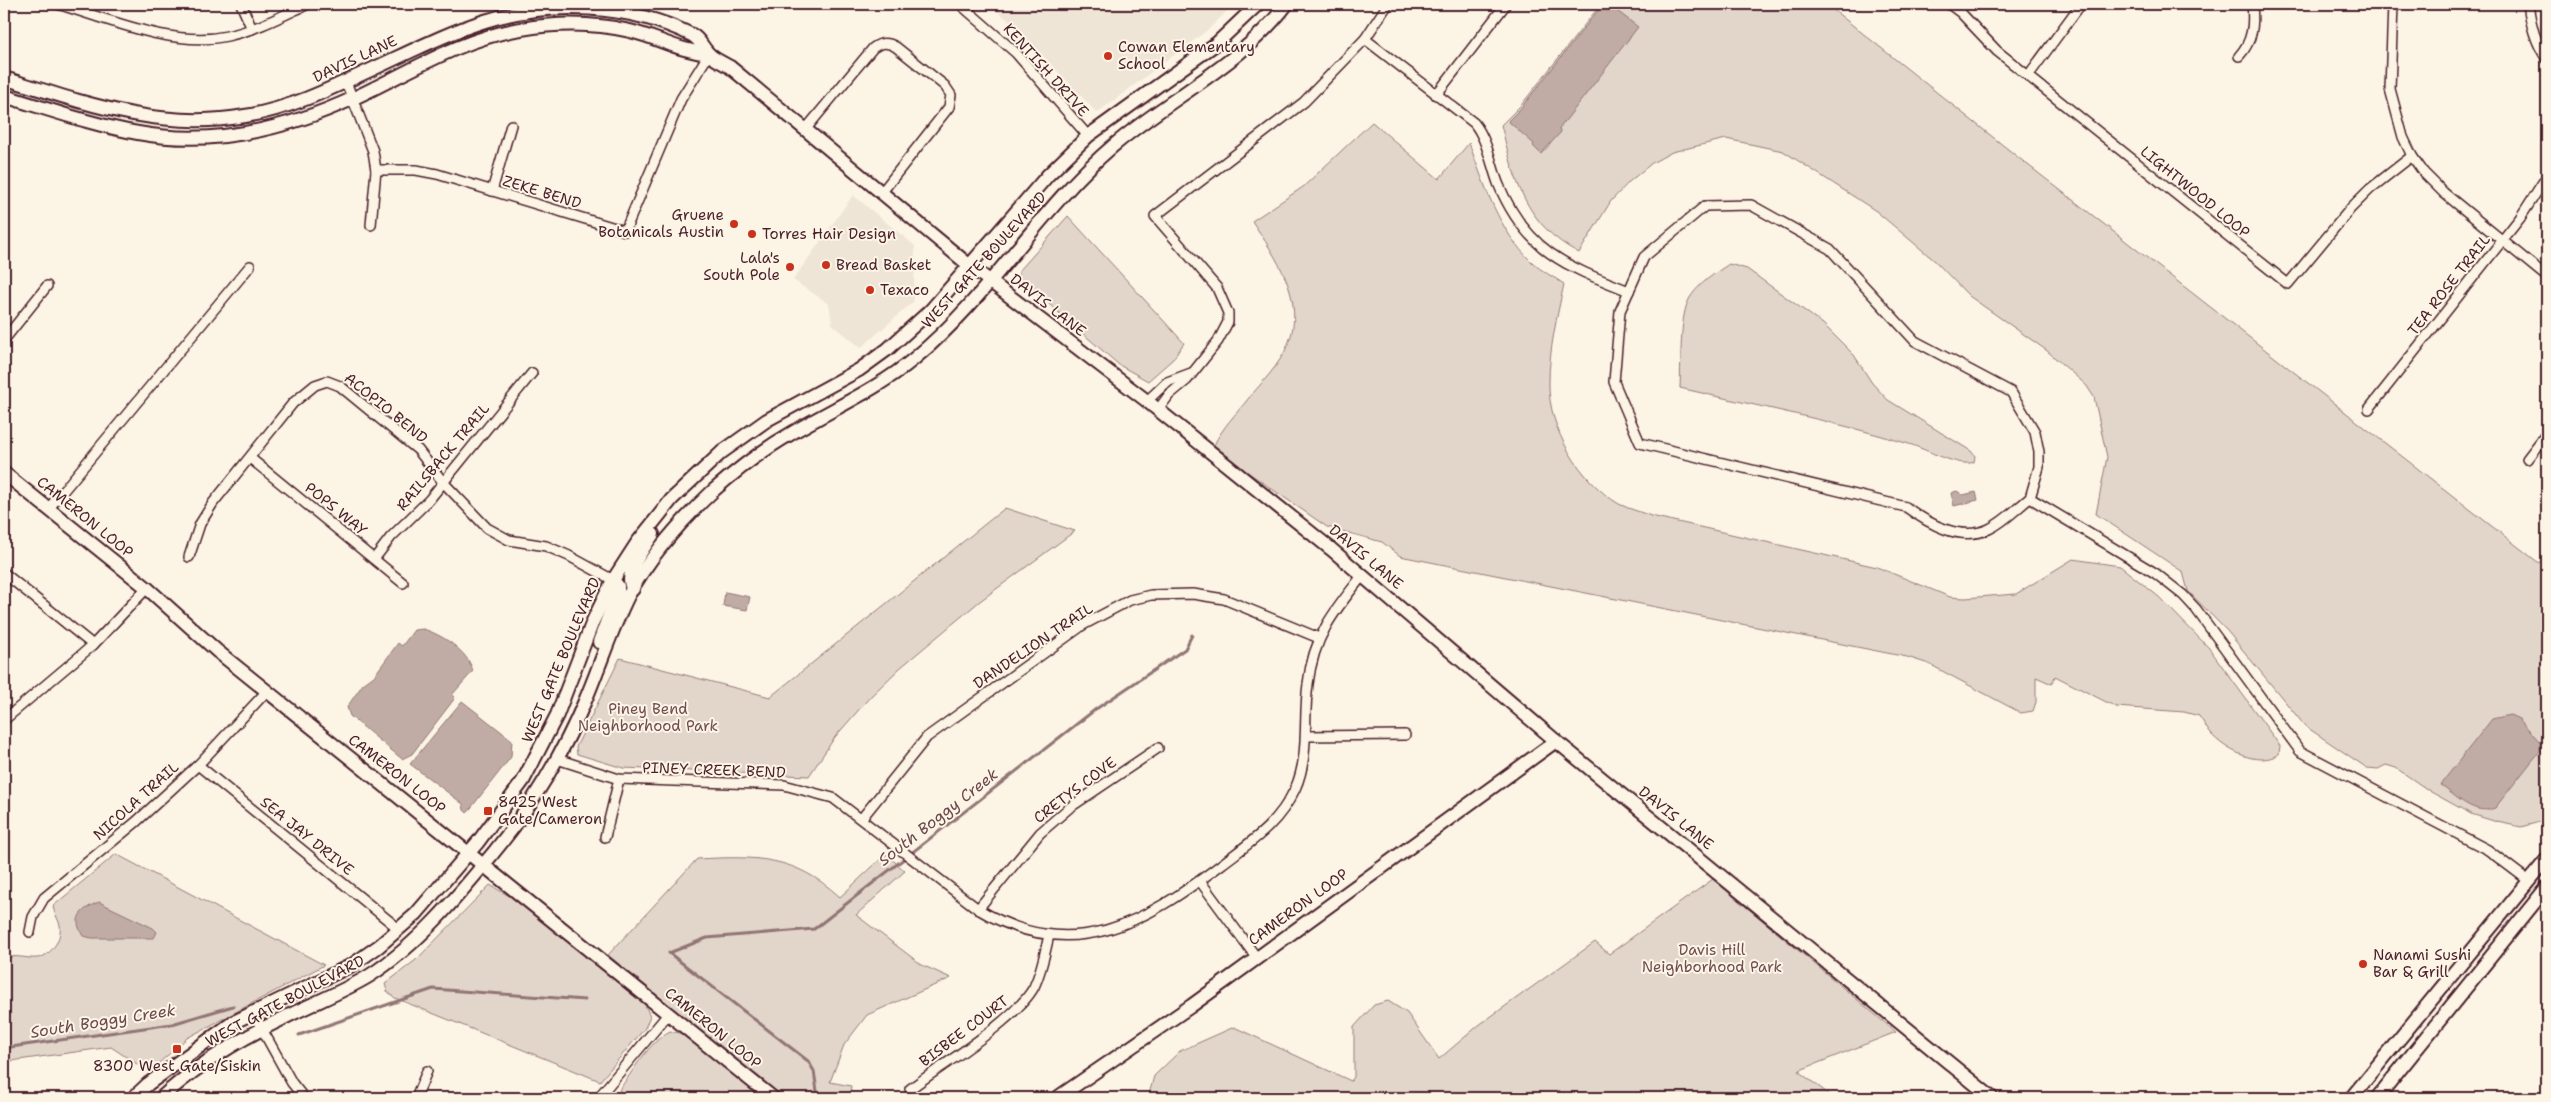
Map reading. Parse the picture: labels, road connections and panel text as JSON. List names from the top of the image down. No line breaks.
{"streets":{"street":["DAVIS LANE","KENTISH DRIVE","ZEKE BEND","LIGHTWOOD LOOP","WEST GATE BOULEVARD","TEA ROSE TRAIL","ACOPIO BEND","RAILSBACK TRAIL","POPS WAY","CAMERON LOOP","DANDELION TRAIL","PINEY CREEK BEND","CRETYS COVE","NICOLA TRAIL","SEA JAY DRIVE","BISBEE COURT"]},"crossings":[["DAVIS LANE","ZEKE BEND"],["DAVIS LANE","WEST GATE BOULEVARD"],["DAVIS LANE","CAMERON LOOP"],["DAVIS LANE","PINEY CREEK BEND"],["KENTISH DRIVE","WEST GATE BOULEVARD"],["WEST GATE BOULEVARD","ACOPIO BEND"],["WEST GATE BOULEVARD","CAMERON LOOP"],["WEST GATE BOULEVARD","PINEY CREEK BEND"],["WEST GATE BOULEVARD","SEA JAY DRIVE"],["ACOPIO BEND","RAILSBACK TRAIL"],["ACOPIO BEND","POPS WAY"],["RAILSBACK TRAIL","POPS WAY"],["CAMERON LOOP","NICOLA TRAIL"],["DANDELION TRAIL","PINEY CREEK BEND"],["PINEY CREEK BEND","CRETYS COVE"],["PINEY CREEK BEND","BISBEE COURT"],["NICOLA TRAIL","SEA JAY DRIVE"]],"water":["South Boggy Creek"],"parks":["Piney Bend Neighborhood Park","Davis Hill Neighborhood Park"],"places":{"other":["Cowan Elementary School","Gruene Botanicals Austin","Torres Hair Design","Bread Basket","Lala's South Pole","Texaco","Nanami Sushi Bar & Grill"],"transit":["8425 West Gate/Cameron","8300 West Gate/Siskin"]}}
